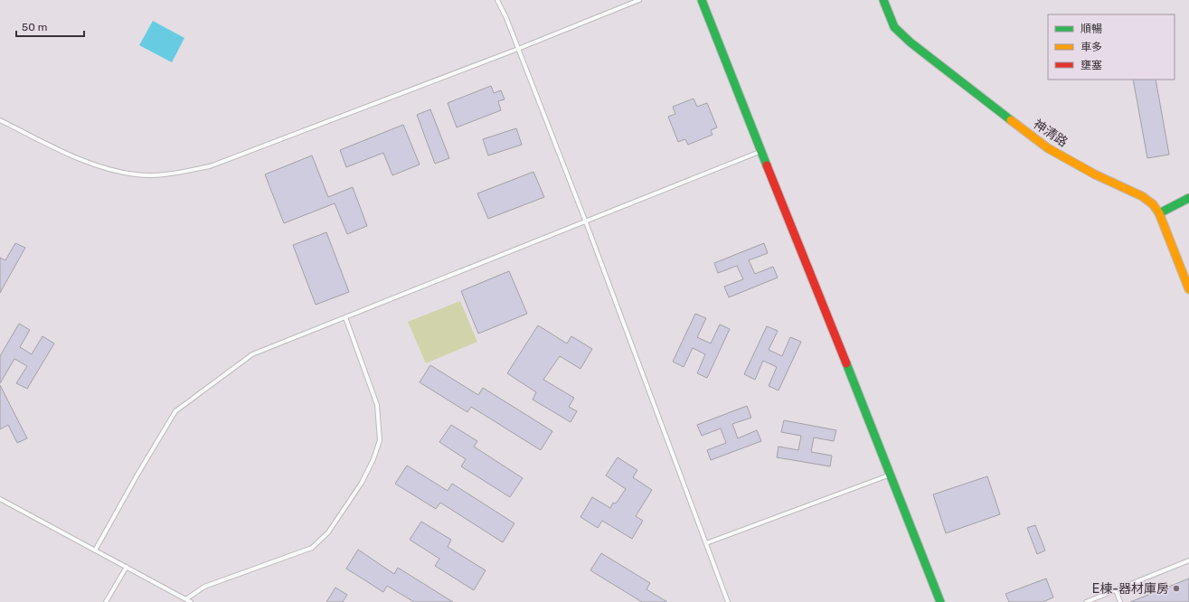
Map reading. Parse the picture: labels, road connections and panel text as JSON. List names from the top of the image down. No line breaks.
{"streets":{"street":["神清路"]},"places":["E棟-器材庫房"],"legend":["順暢","車多","壅塞"],"scale_bar":"50 m"}
